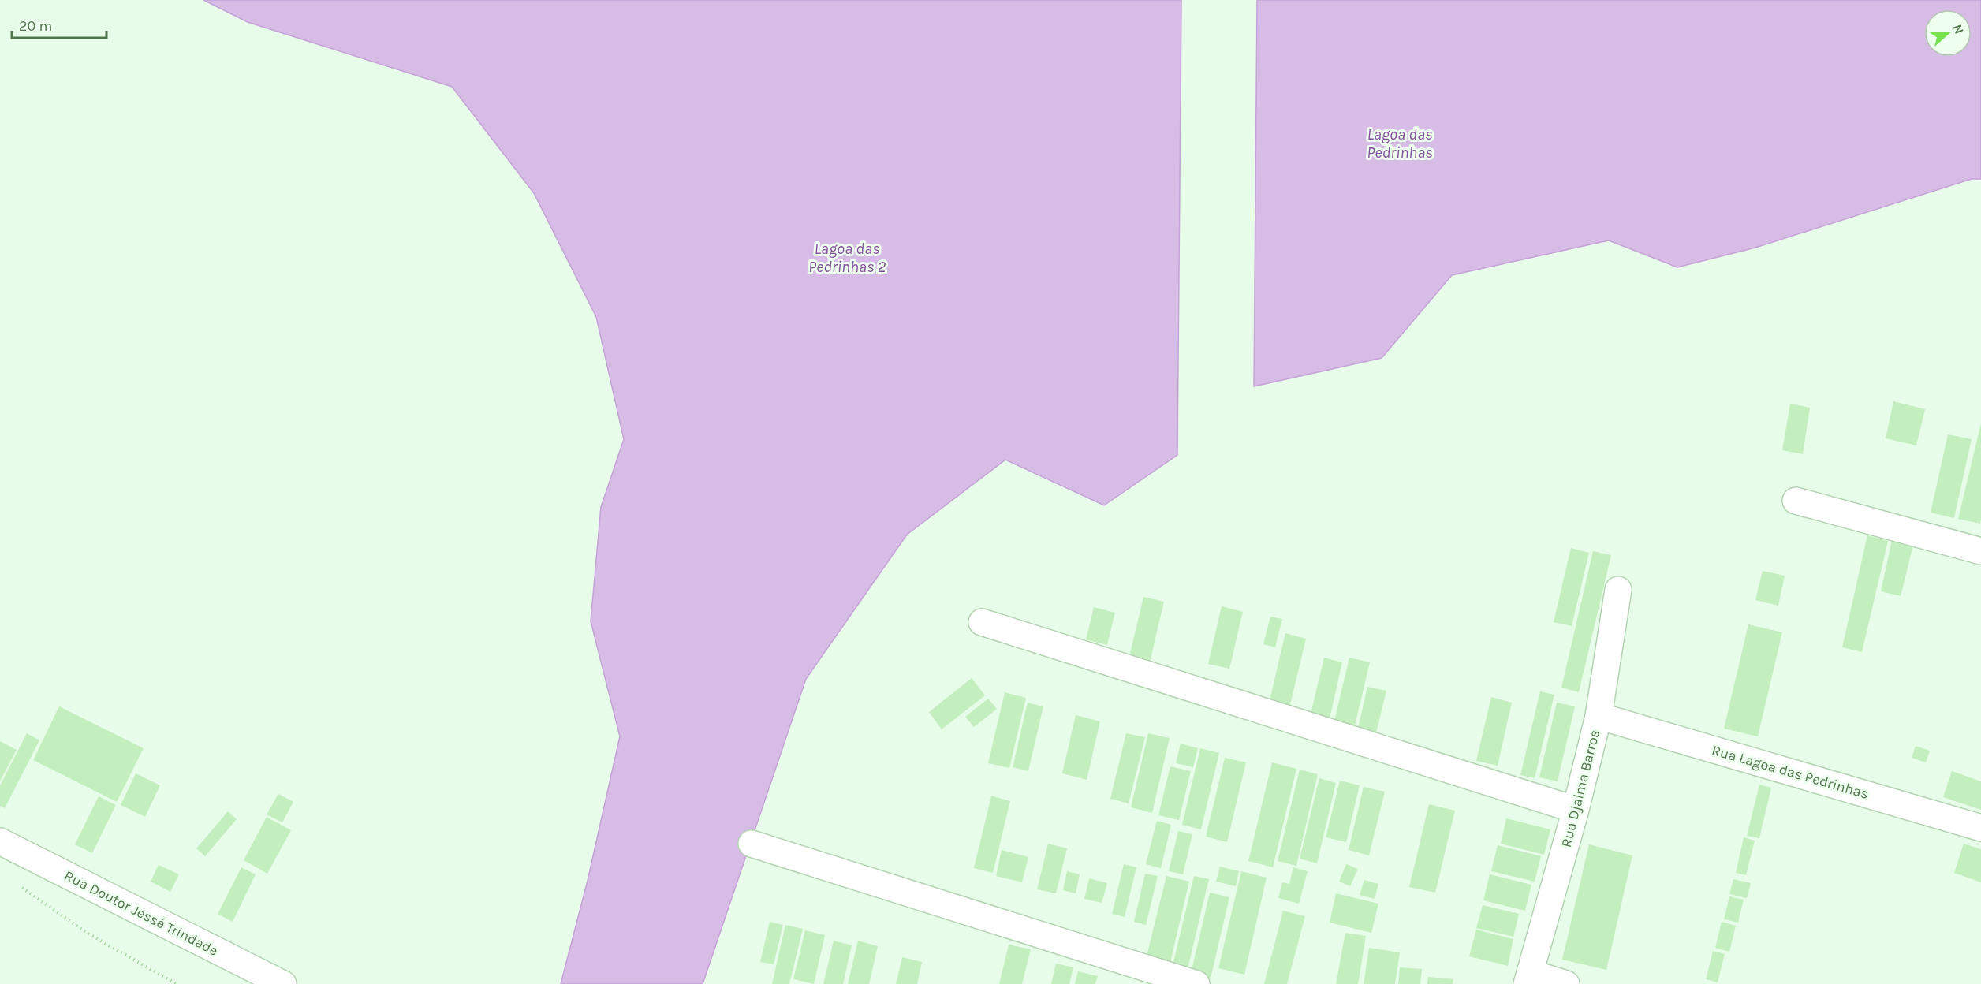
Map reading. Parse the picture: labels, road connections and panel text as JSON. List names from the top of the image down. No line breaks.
{"streets":{"street":["Rua Lagoa das Pedrinhas","Rua Djalma Barros","Rua Doutor Jessé Trindade"]},"crossings":[["Rua Lagoa das Pedrinhas","Rua Djalma Barros"]],"water":["Lagoa das Pedrinhas","Lagoa das Pedrinhas 2"],"scale_bar":"20 m","north":"right"}
